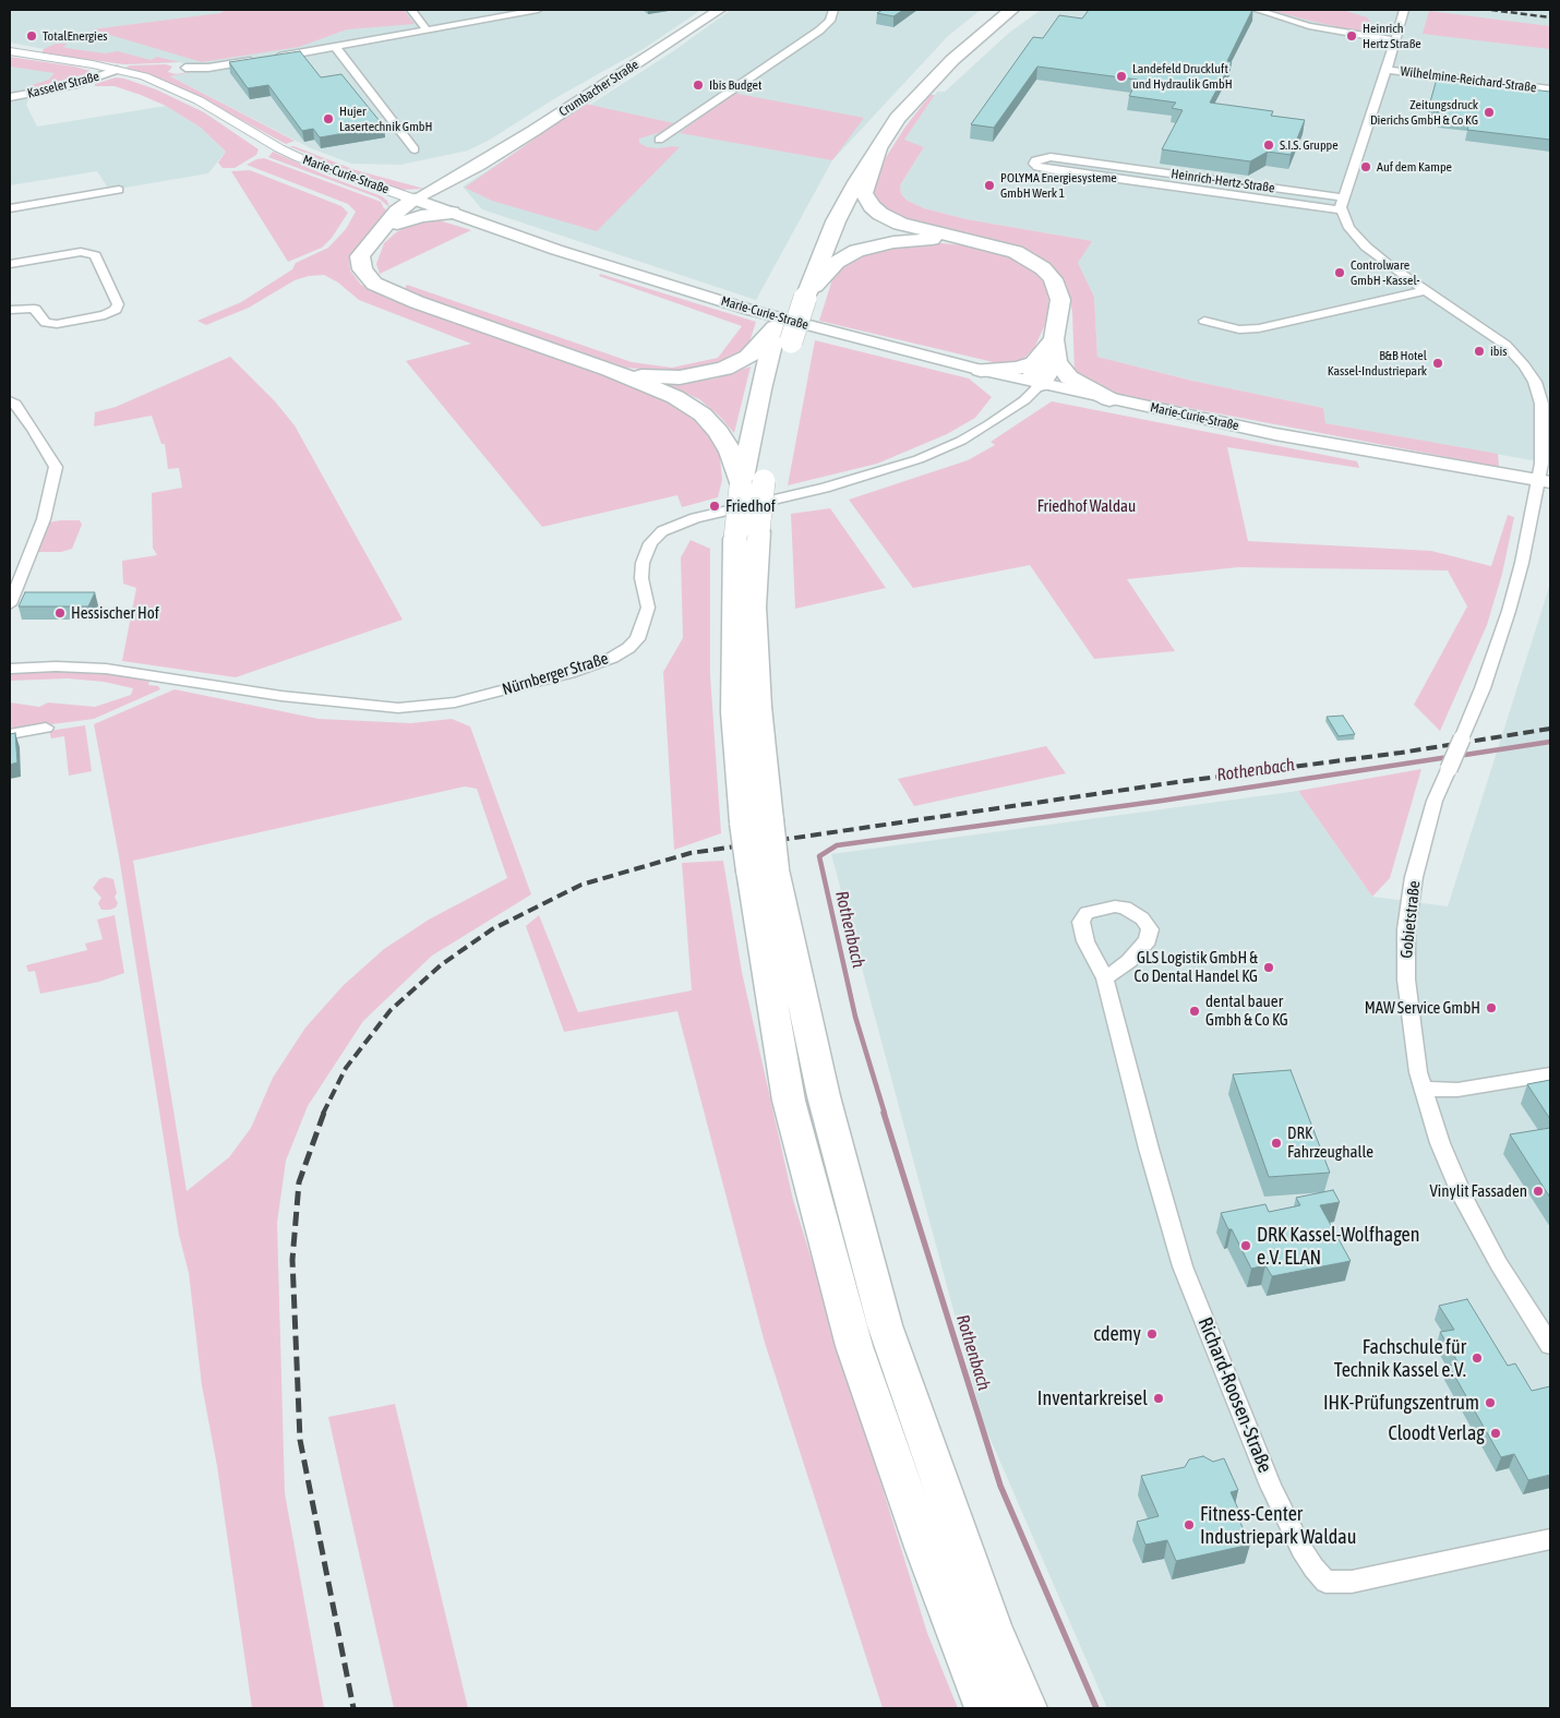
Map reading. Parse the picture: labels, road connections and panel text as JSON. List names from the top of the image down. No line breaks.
{"streets":{"main road":["Crumbacher Straße","Marie-Curie-Straße"],"street":["Wilhelmine-Reichard-Straße","Kasseler Straße","Heinrich-Hertz-Straße","Nürnberger Straße","Gobietstraße","Richard-Roosen-Straße"]},"crossings":[["Kasseler Straße","Marie-Curie-Straße"],["Crumbacher Straße","Marie-Curie-Straße"],["Marie-Curie-Straße","Nürnberger Straße"],["Marie-Curie-Straße","Gobietstraße"]],"water":["Rothenbach"],"parks":["Friedhof Waldau"],"places":["TotalEnergies","Heinrich Hertz Straße","Landefeld Druckluft und Hydraulik GmbH","Ibis Budget","Zeitungsdruck Dierichs GmbH & Co KG","Hujer Lasertechnik GmbH","S.I.S. Gruppe","Auf dem Kampe","POLYMA Energiesysteme GmbH Werk 1","Controlware GmbH -Kassel-","ibis","B&B Hotel Kassel-Industriepark","Friedhof","Hessischer Hof","GLS Logistik GmbH & Co Dental Handel KG","MAW Service GmbH","dental bauer Gmbh & Co KG","DRK Fahrzeughalle","Vinylit Fassaden","DRK Kassel-Wolfhagen e.V. ELAN","cdemy","Fachschule für Technik Kassel e.V.","Inventarkreisel","IHK-Prüfungszentrum","Cloodt Verlag","Fitness-Center Industriepark Waldau"]}
